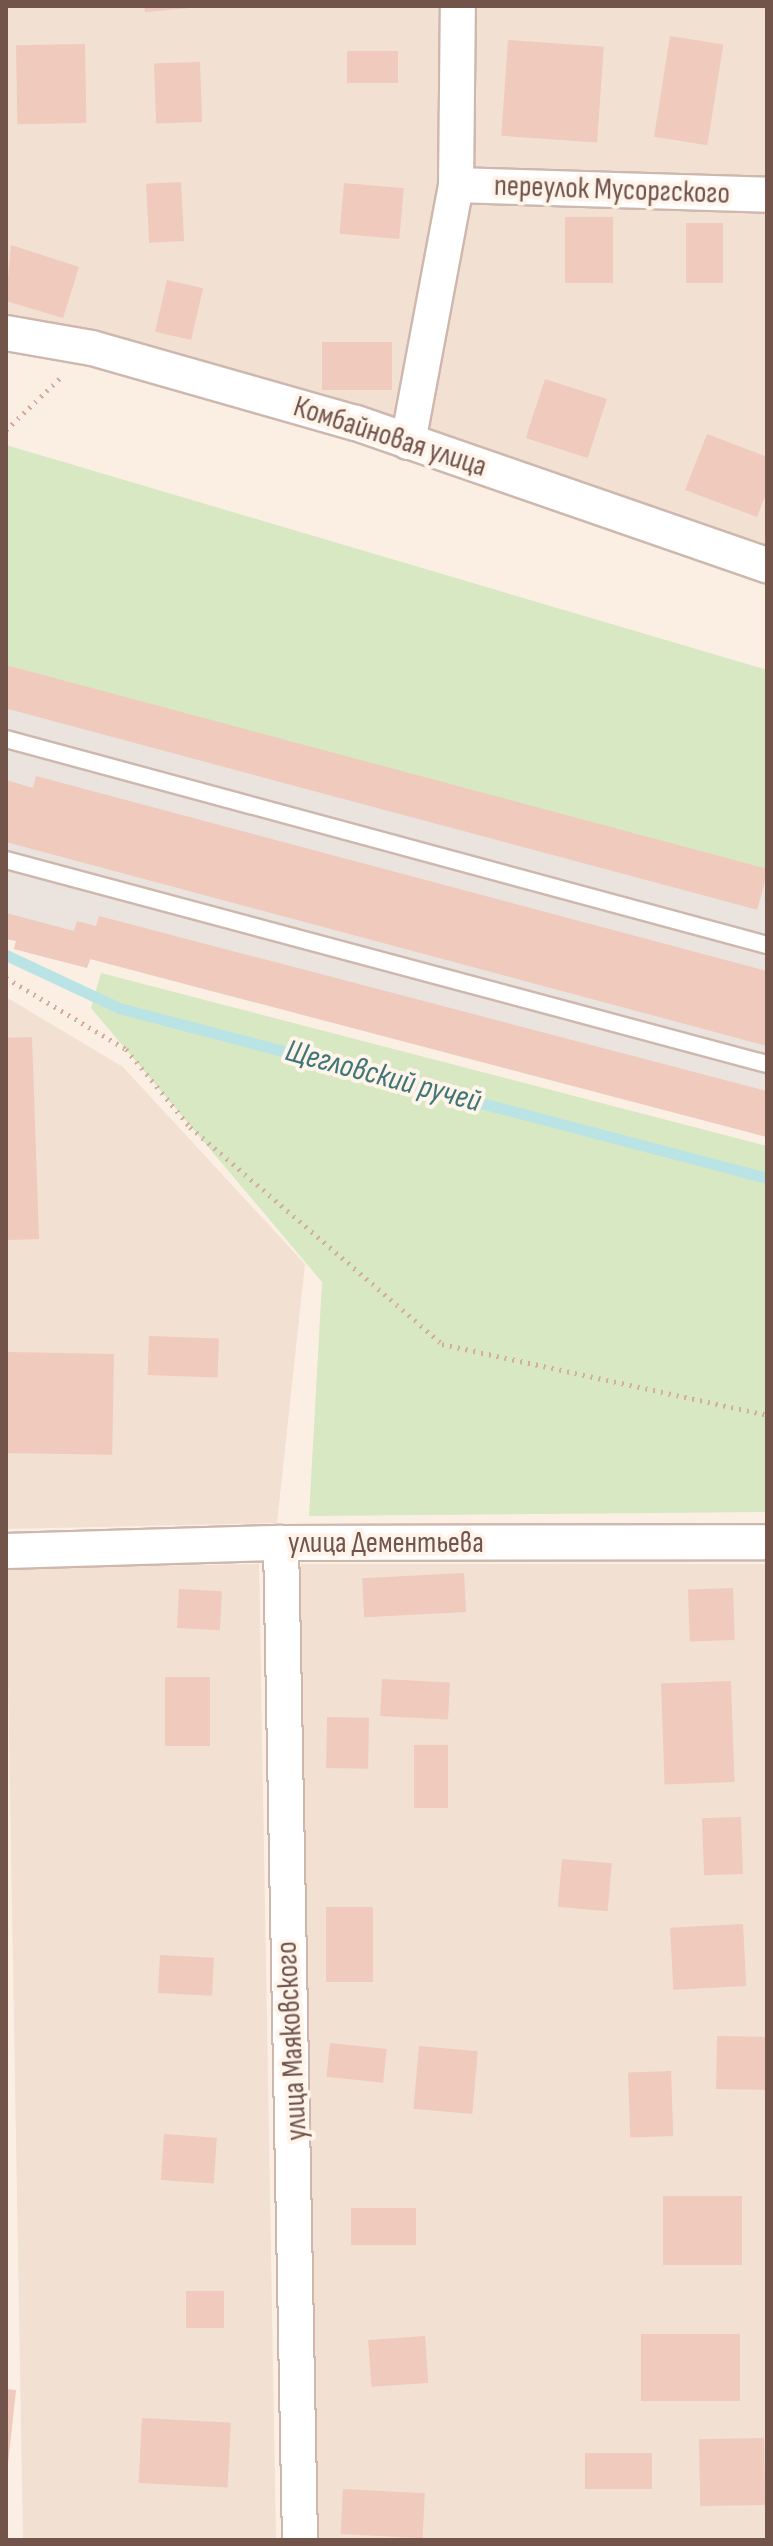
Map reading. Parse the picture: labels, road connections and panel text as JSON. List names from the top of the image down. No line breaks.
{"streets":{"street":["переулок Мусоргского","Комбайновая улица","улица Дементьева","улица Маяковского"]},"crossings":[["улица Дементьева","улица Маяковского"]],"water":["Щегловский ручей"]}
